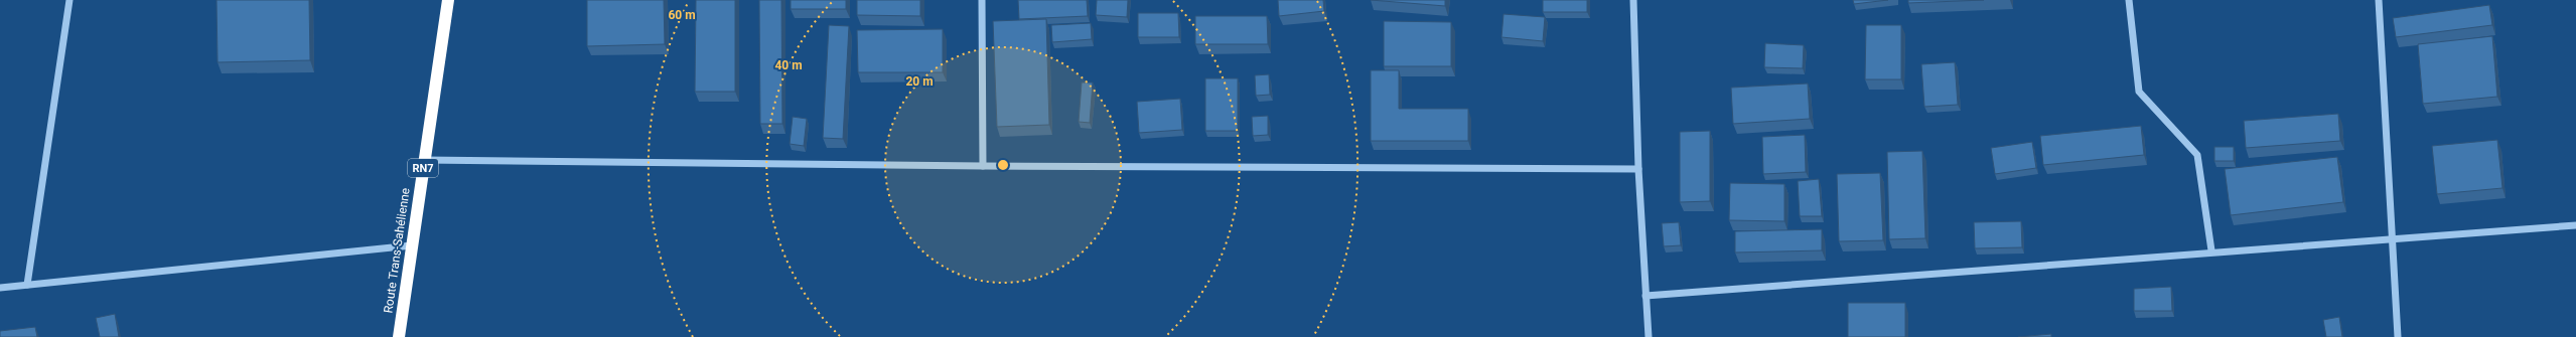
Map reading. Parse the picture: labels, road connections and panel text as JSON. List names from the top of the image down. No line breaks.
{"streets":{"highway":["RN7","Route Trans-Sahélienne"]},"rings":["60 m","40 m","20 m"]}
